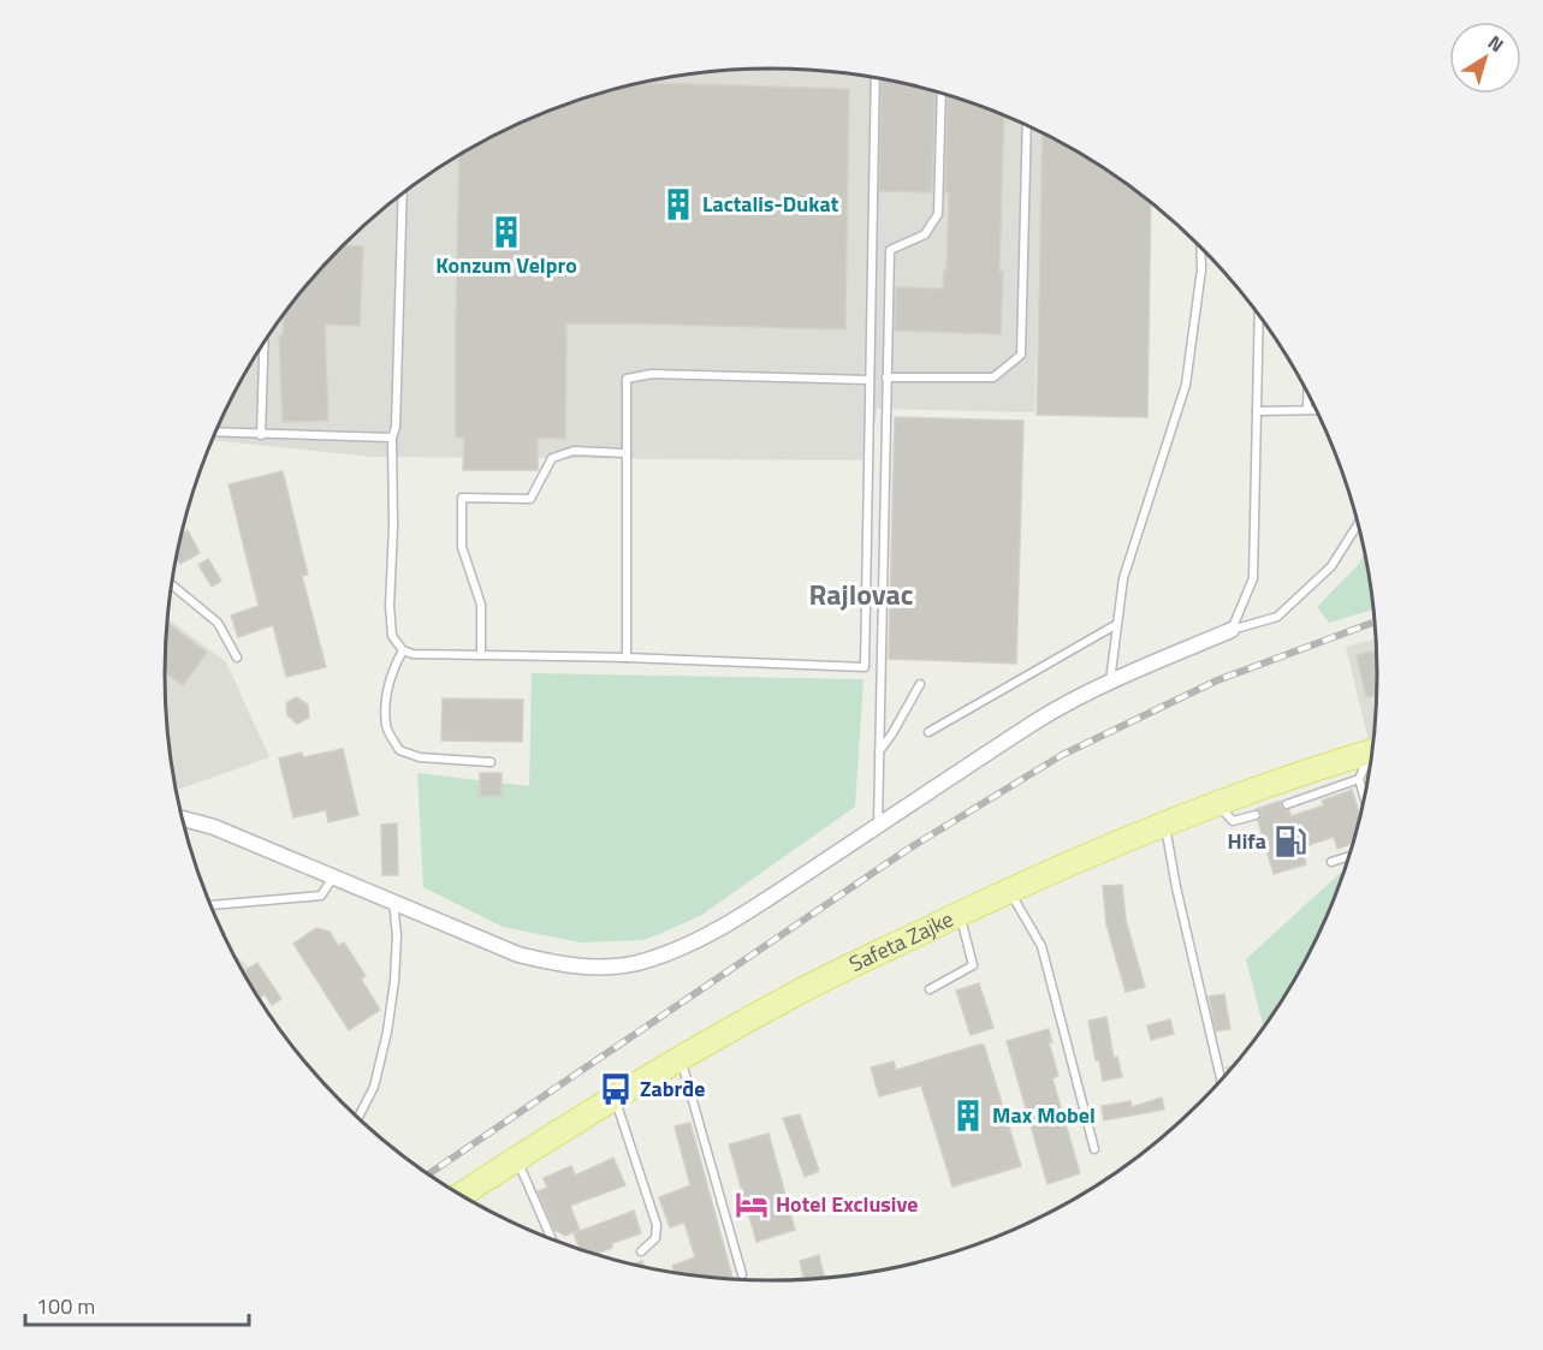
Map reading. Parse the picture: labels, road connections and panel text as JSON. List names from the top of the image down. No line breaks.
{"streets":{"main road":["Safeta Zajke"]},"districts":["Rajlovac"],"places":{"building":["Lactalis-Dukat","Konzum Velpro","Max Mobel"],"fuel station":["Hifa"],"bus stop":["Zabrđe"],"hotel":["Hotel Exclusive"]},"scale_bar":"100 m","north":"top right"}
